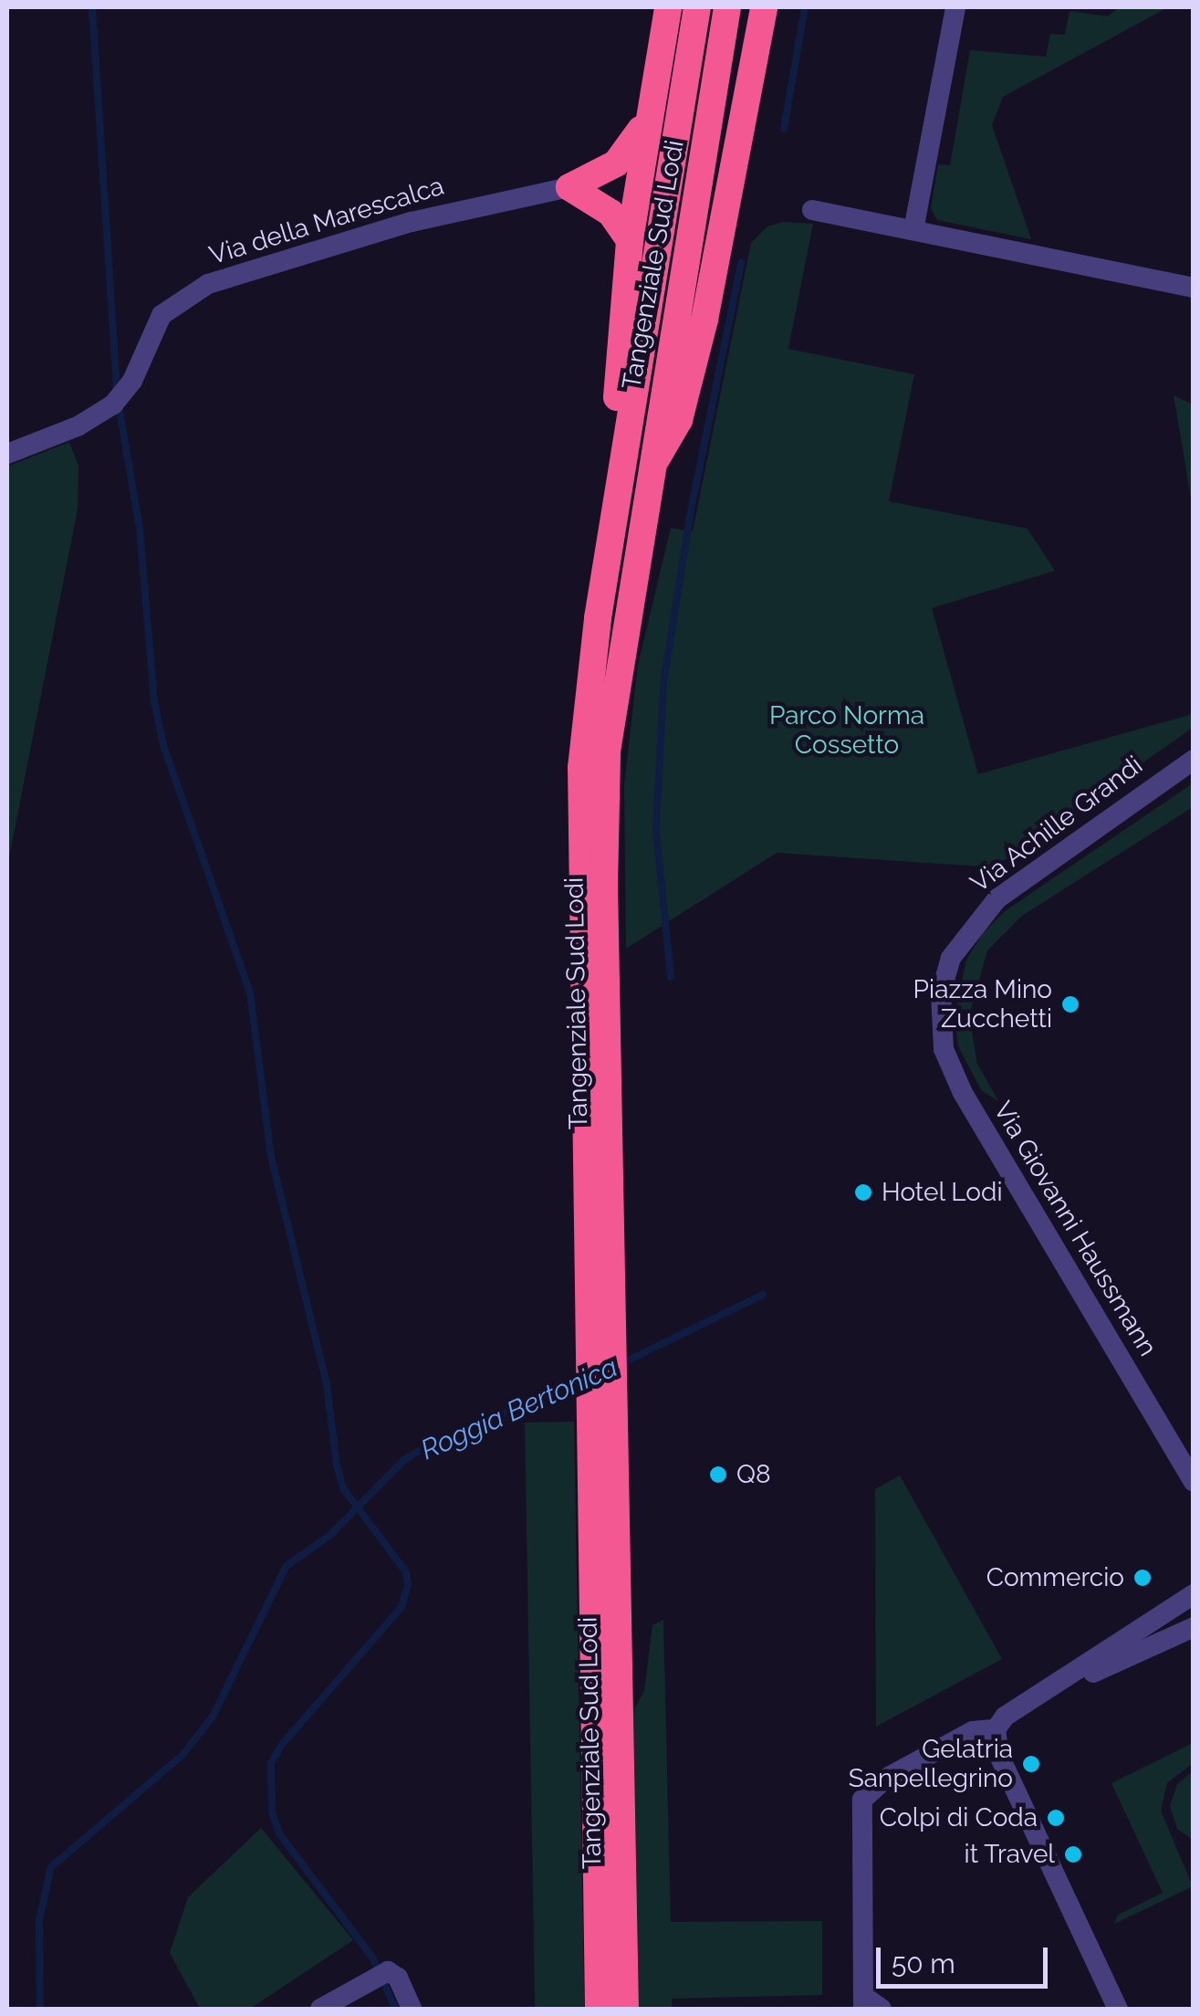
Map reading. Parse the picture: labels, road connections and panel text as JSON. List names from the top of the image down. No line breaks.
{"streets":{"highway":["Tangenziale Sud Lodi"],"street":["Via della Marescalca","Via Achille Grandi","Via Giovanni Haussmann"]},"crossings":[["Via Achille Grandi","Via Giovanni Haussmann"]],"water":["Roggia Bertonica"],"parks":["Parco Norma Cossetto"],"places":["Piazza Mino Zucchetti","Hotel Lodi","Q8","Commercio","Gelatria Sanpellegrino","Colpi di Coda","it Travel"],"scale_bar":"50 m"}
